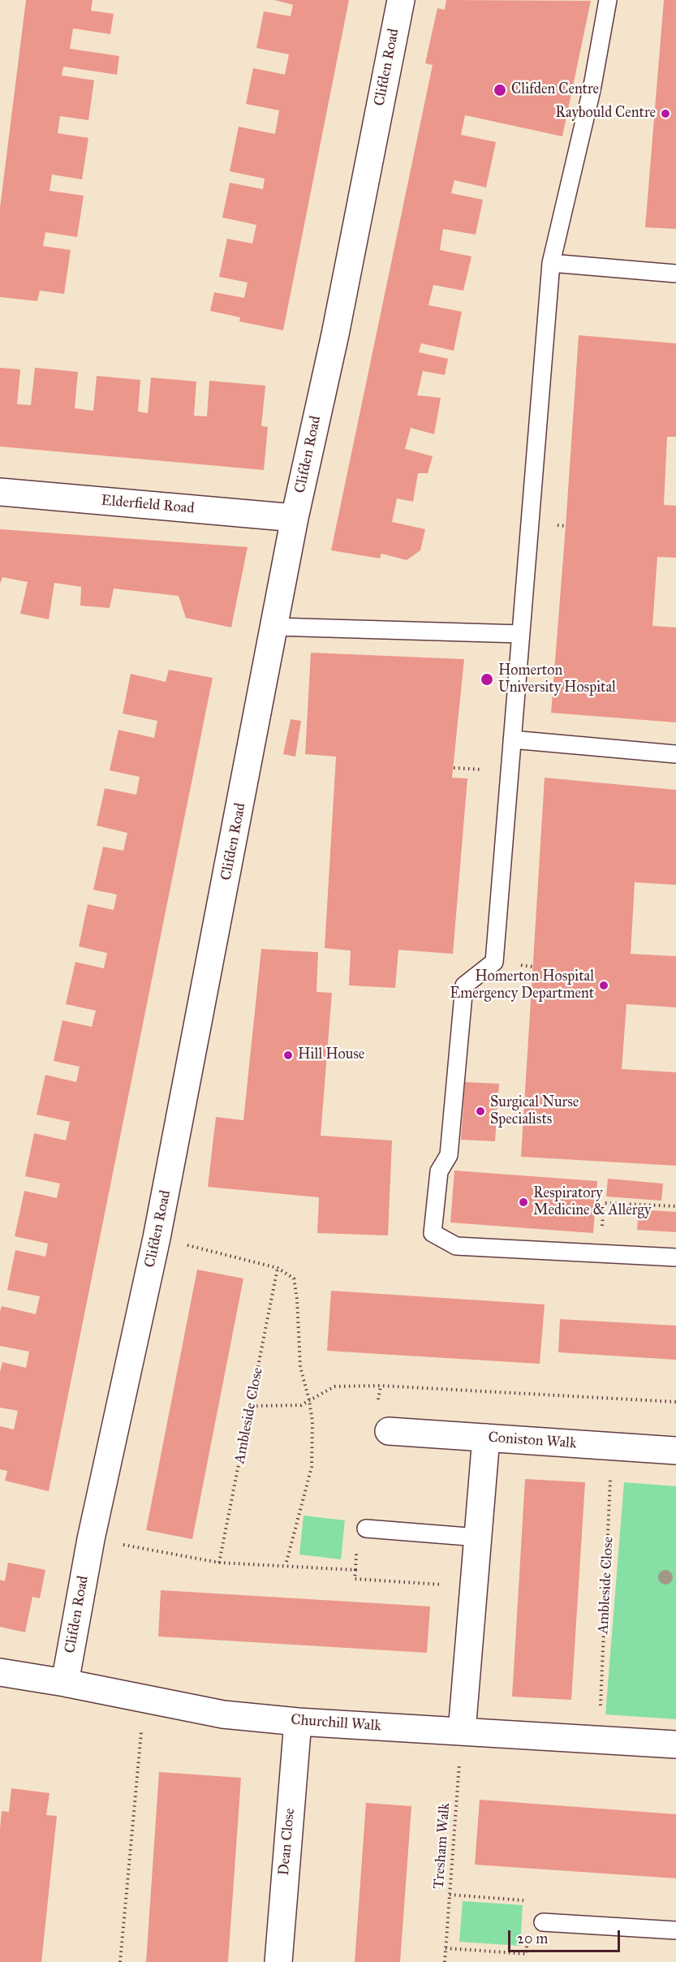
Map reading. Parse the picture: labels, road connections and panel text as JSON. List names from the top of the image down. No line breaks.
{"streets":{"street":["Clifden Road","Elderfield Road","Coniston Walk","Churchill Walk","Dean Close"],"path":["Ambleside Close","Tresham Walk"]},"crossings":[["Clifden Road","Elderfield Road"],["Clifden Road","Churchill Walk"],["Ambleside Close","Coniston Walk"],["Churchill Walk","Dean Close"],["Churchill Walk","Tresham Walk"]],"places":["Clifden Centre","Raybould Centre","Homerton University Hospital","Homerton Hospital Emergency Department","Hill House","Surgical Nurse Specialists","Respiratory Medicine & Allergy"],"scale_bar":"20 m"}
